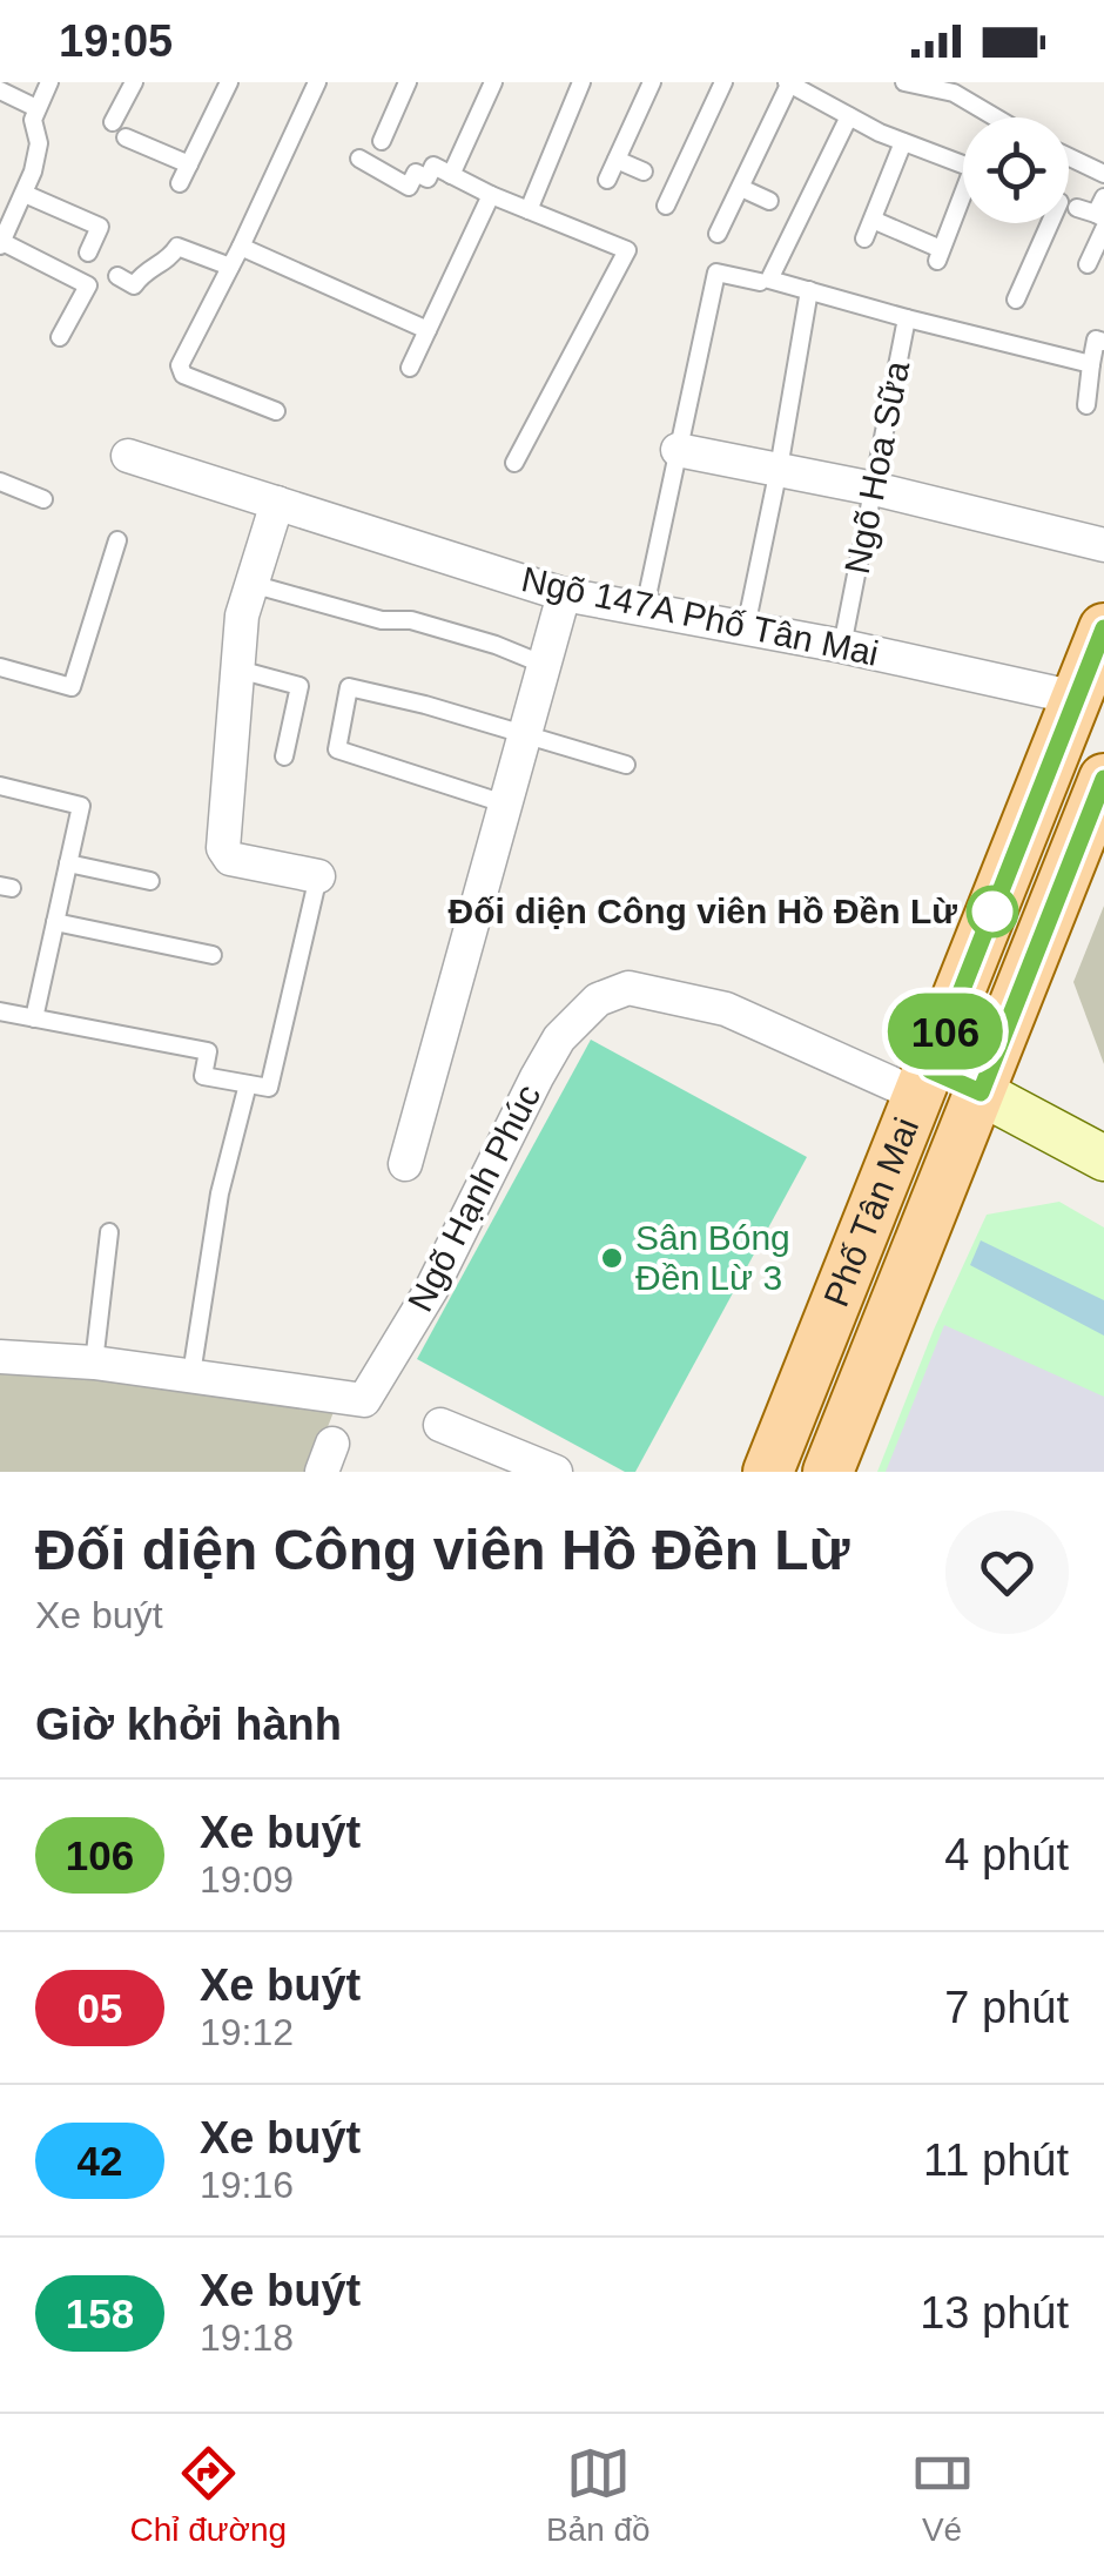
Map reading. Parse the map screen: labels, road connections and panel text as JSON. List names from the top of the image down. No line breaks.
{"streets":{"main road":["Phố Tân Mai"],"street":["Ngõ 147A Phố Tân Mai","Ngõ Hạnh Phúc"],"lane":["Ngõ Hoa Sữa"]},"crossings":[["Ngõ Hoa Sữa","Ngõ 147A Phố Tân Mai"],["Ngõ 147A Phố Tân Mai","Phố Tân Mai"],["Ngõ Hạnh Phúc","Phố Tân Mai"]],"places":["Đối diện Công viên Hồ Đền Lừ","Sân Bóng Đền Lừ 3"],"lines":["bus line 106"],"page":{"status":"19:05","on_map":"106","heading":[["Đối diện Công viên Hồ Đền Lừ","Xe buýt"],"Giờ khởi hành"],"list":[{"mark":"106","name":"Xe buýt","note":"19:09","value":"4 phút"},{"mark":"05","name":"Xe buýt","note":"19:12","value":"7 phút"},{"mark":"42","name":"Xe buýt","note":"19:16","value":"11 phút"},{"mark":"158","name":"Xe buýt","note":"19:18","value":"13 phút"}],"tabs":["Chỉ đường","Bản đồ","Vé"]}}
